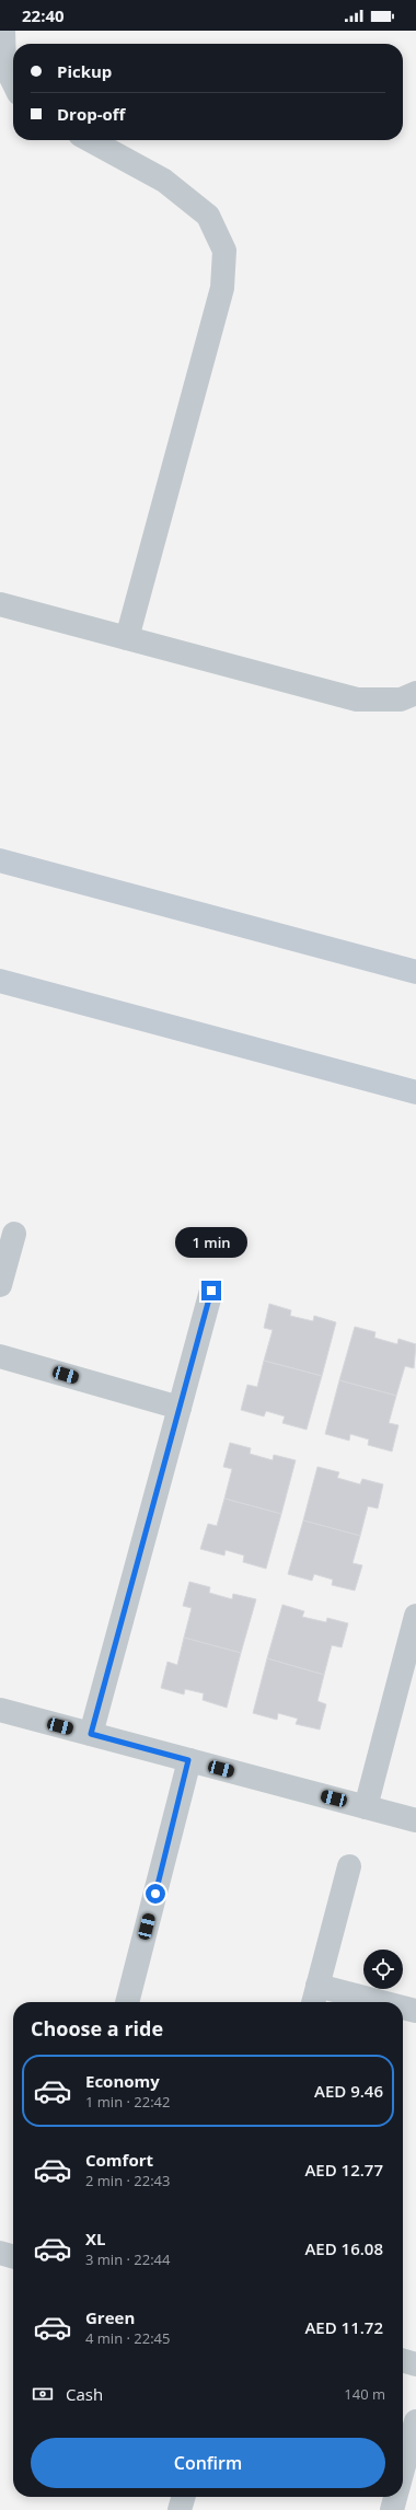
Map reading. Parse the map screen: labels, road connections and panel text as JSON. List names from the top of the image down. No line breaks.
{"page":{"status":"22:40","banner":["Pickup","Drop-off"],"bubble":"1 min","heading":"Choose a ride","list":[{"name":"Economy","note":"1 min · 22:42","value":"AED 9.46"},{"name":"Comfort","note":"2 min · 22:43","value":"AED 12.77"},{"name":"XL","note":"3 min · 22:44","value":"AED 16.08"},{"name":"Green","note":"4 min · 22:45","value":"AED 11.72"}],"pay":["Cash","140 m"],"buttons":"Confirm"}}
